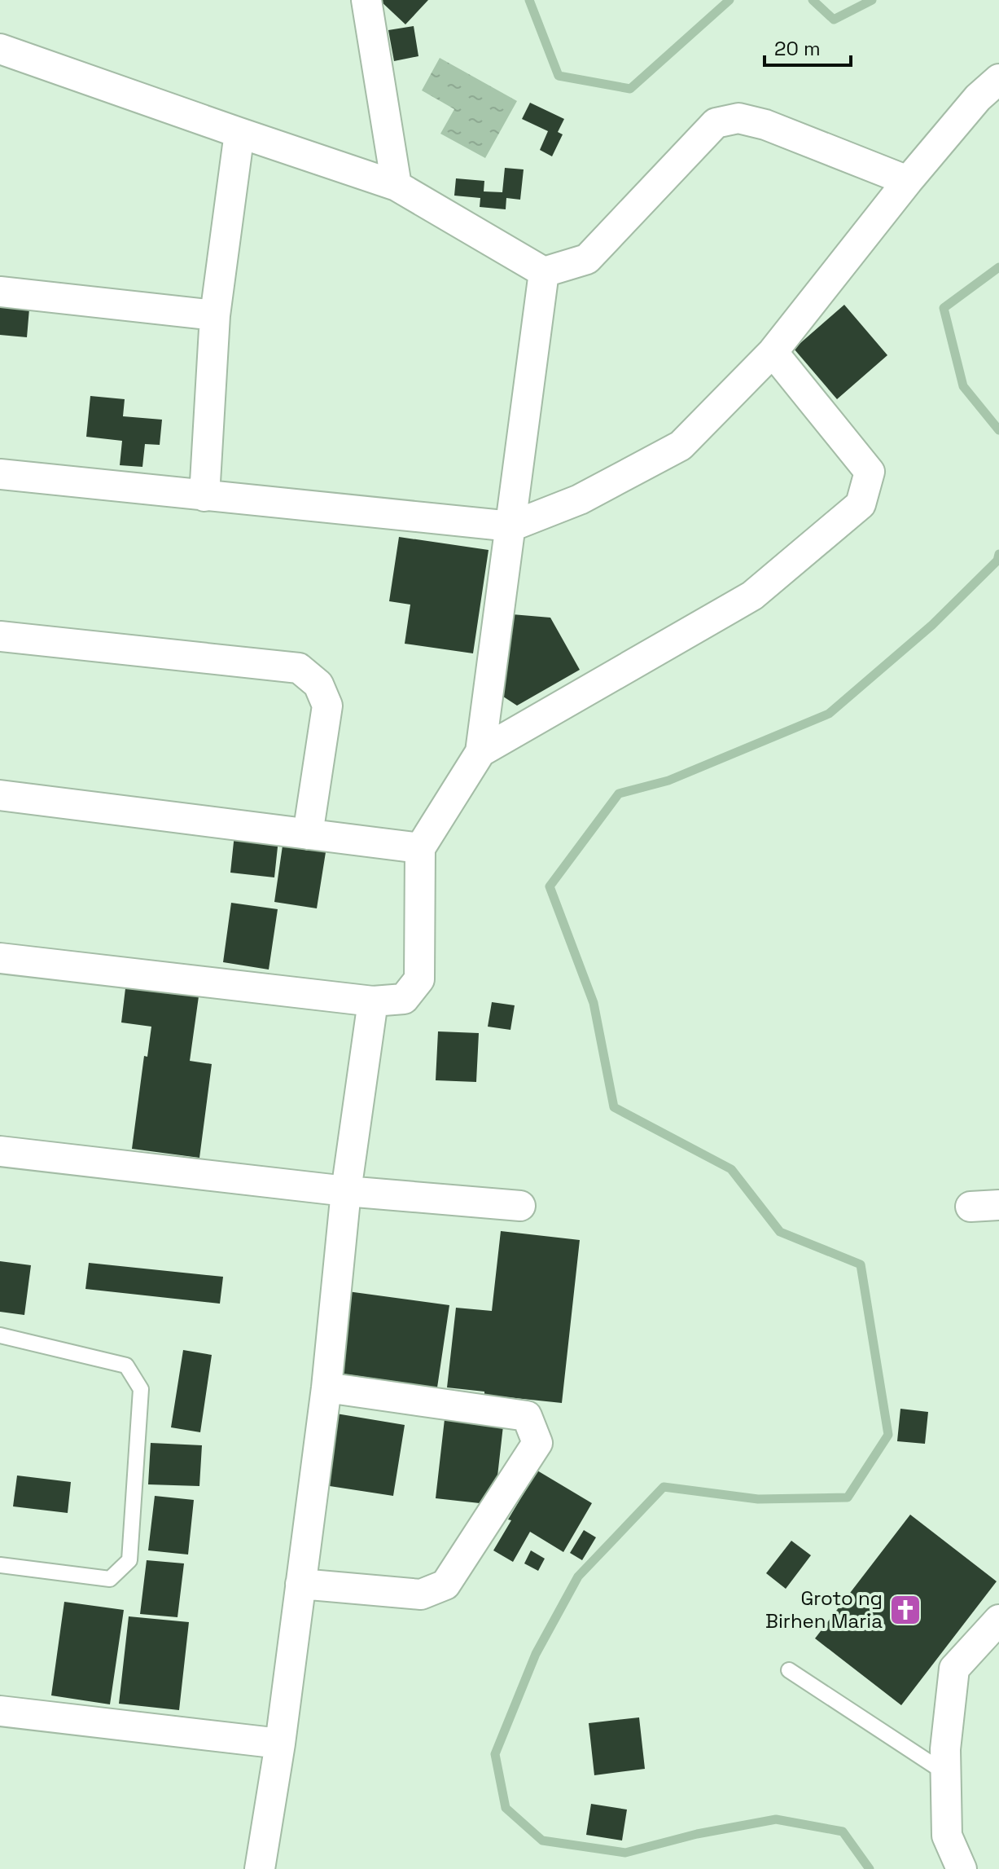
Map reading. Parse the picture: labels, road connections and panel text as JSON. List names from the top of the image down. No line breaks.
{"places":{"church":["Groto ng Birhen Maria"]},"scale_bar":"20 m"}
